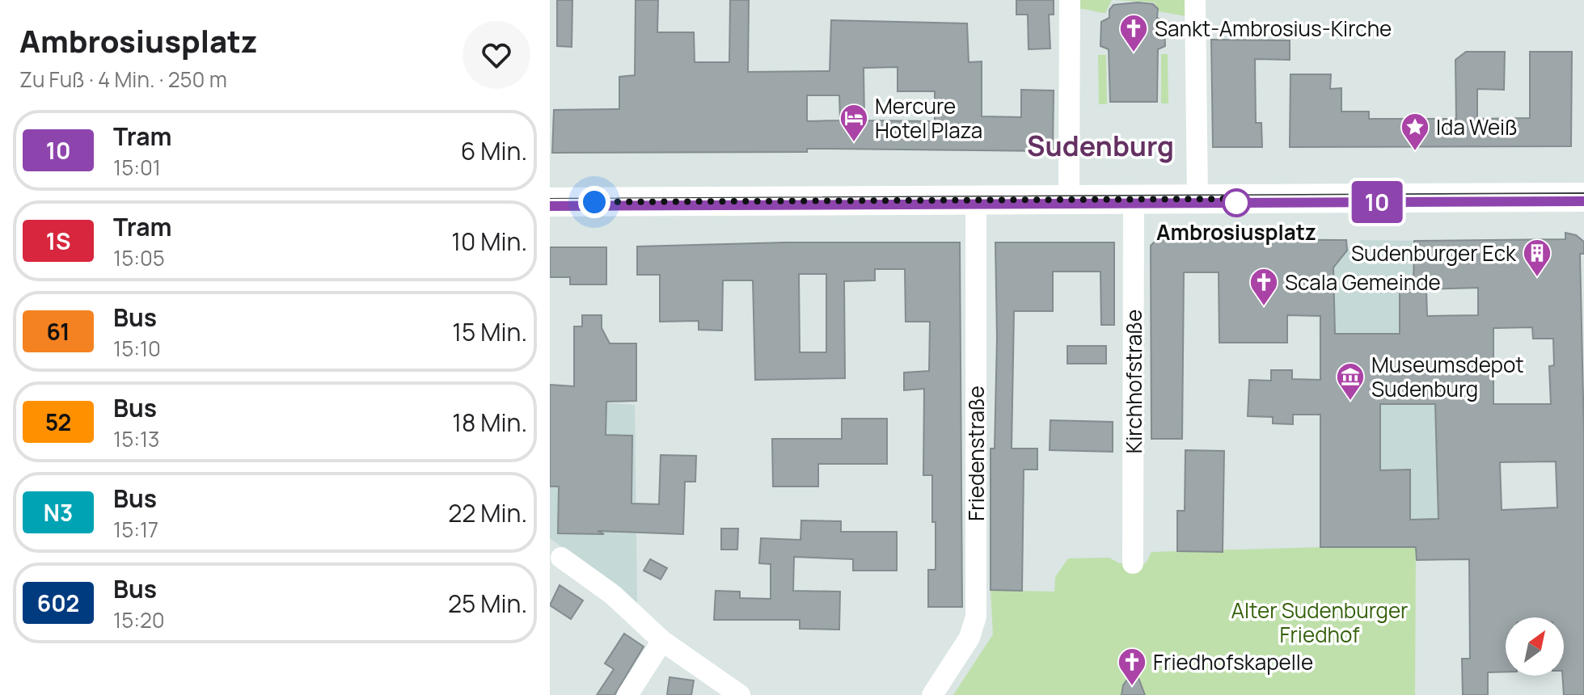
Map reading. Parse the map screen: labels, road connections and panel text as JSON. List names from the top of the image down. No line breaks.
{"streets":{"street":["Kirchhofstraße","Friedenstraße"]},"districts":["Sudenburg"],"parks":["Alter Sudenburger Friedhof"],"places":{"church":["Sankt-Ambrosius-Kirche","Scala Gemeinde","Friedhofskapelle"],"hotel":["Mercure Hotel Plaza"],"place":["Ida Weiß"],"other":["Ambrosiusplatz"],"building":["Sudenburger Eck"],"museum":["Museumsdepot Sudenburg"]},"lines":["tram line 10"],"north":"top right","page":{"heading":["Ambrosiusplatz","Zu Fuß · 4 Min. · 250 m"],"on_map":"10","list":[{"mark":"10","name":"Tram","note":"15:01","value":"6 Min."},{"mark":"1S","name":"Tram","note":"15:05","value":"10 Min."},{"mark":"61","name":"Bus","note":"15:10","value":"15 Min."},{"mark":"52","name":"Bus","note":"15:13","value":"18 Min."},{"mark":"N3","name":"Bus","note":"15:17","value":"22 Min."},{"mark":"602","name":"Bus","note":"15:20","value":"25 Min."}]}}
